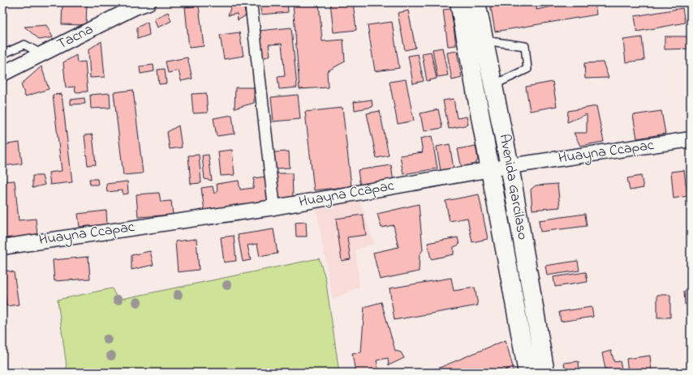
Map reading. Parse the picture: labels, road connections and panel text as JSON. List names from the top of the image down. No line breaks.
{"streets":{"main road":["Avenida Garcilaso"],"street":["Tacna","Huayna Ccapac"]},"crossings":[["Huayna Ccapac","Avenida Garcilaso"]]}
